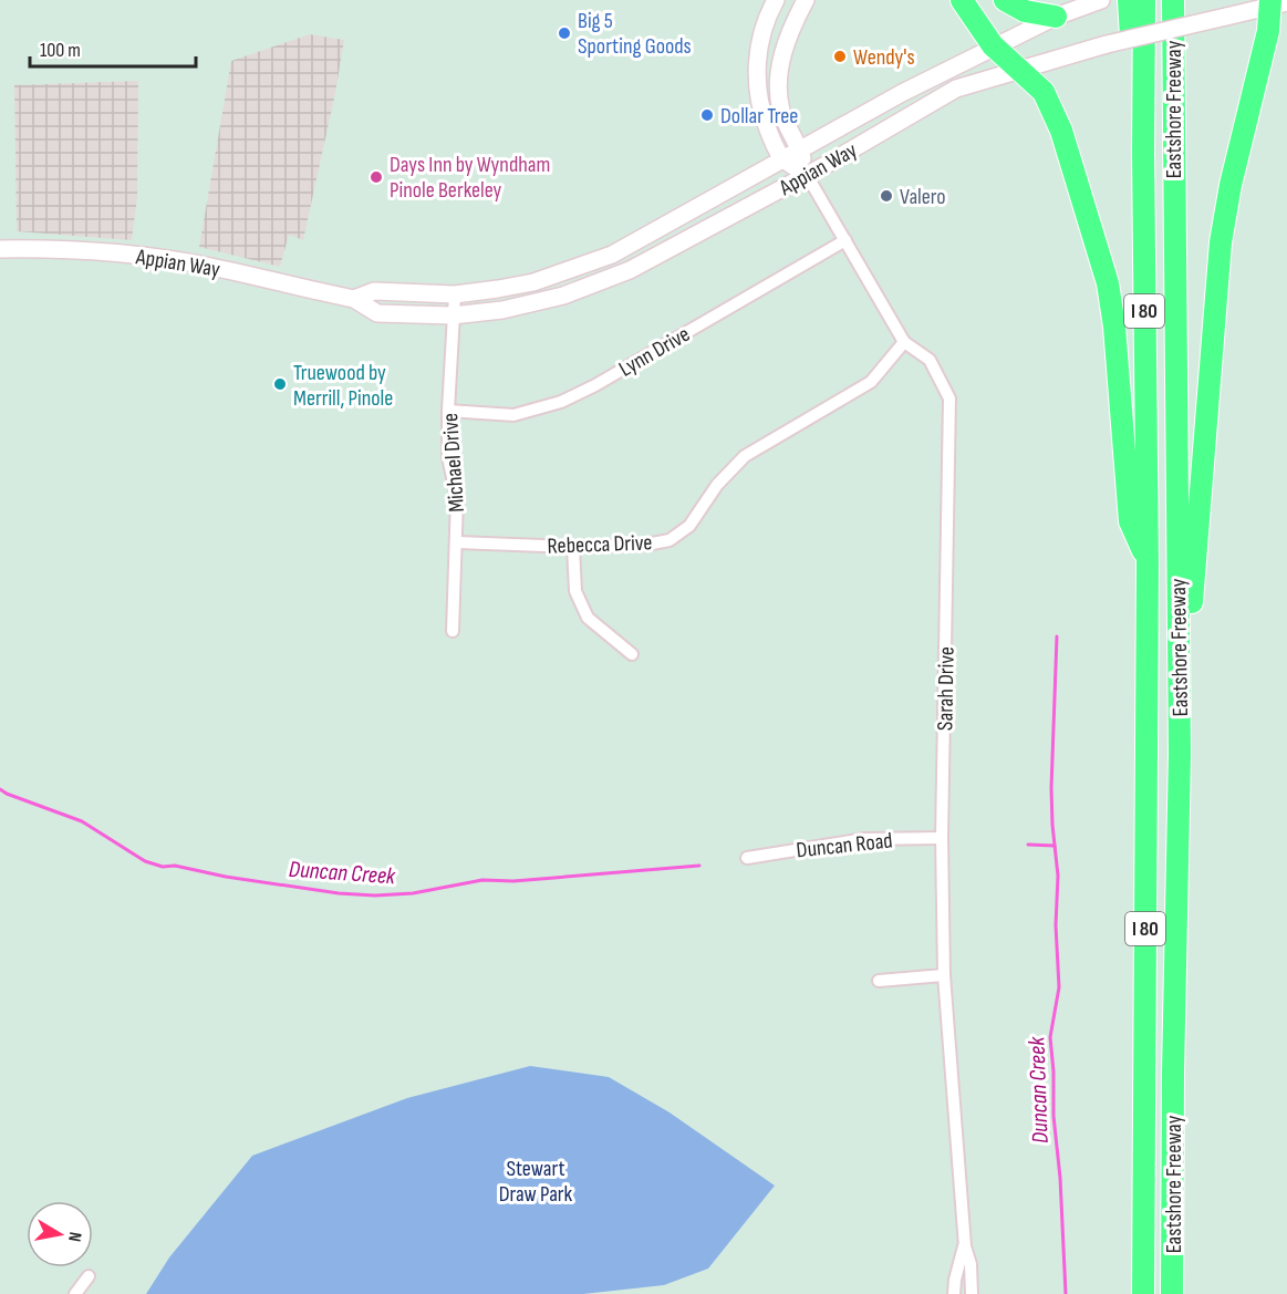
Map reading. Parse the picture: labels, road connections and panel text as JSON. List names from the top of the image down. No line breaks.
{"streets":{"highway":["Eastshore Freeway","I 80"],"main road":["Appian Way"],"street":["Lynn Drive","Michael Drive","Rebecca Drive","Sarah Drive","Duncan Road"]},"crossings":[["Appian Way","Michael Drive"],["Appian Way","Sarah Drive"],["Lynn Drive","Michael Drive"],["Lynn Drive","Sarah Drive"],["Michael Drive","Rebecca Drive"],["Rebecca Drive","Sarah Drive"],["Sarah Drive","Duncan Road"]],"water":["Duncan Creek"],"parks":["Stewart Draw Park"],"places":["Big 5 Sporting Goods","Wendy's","Dollar Tree","Days Inn by Wyndham Pinole Berkeley","Valero","Truewood by Merrill, Pinole"],"scale_bar":"100 m","north":"right"}
